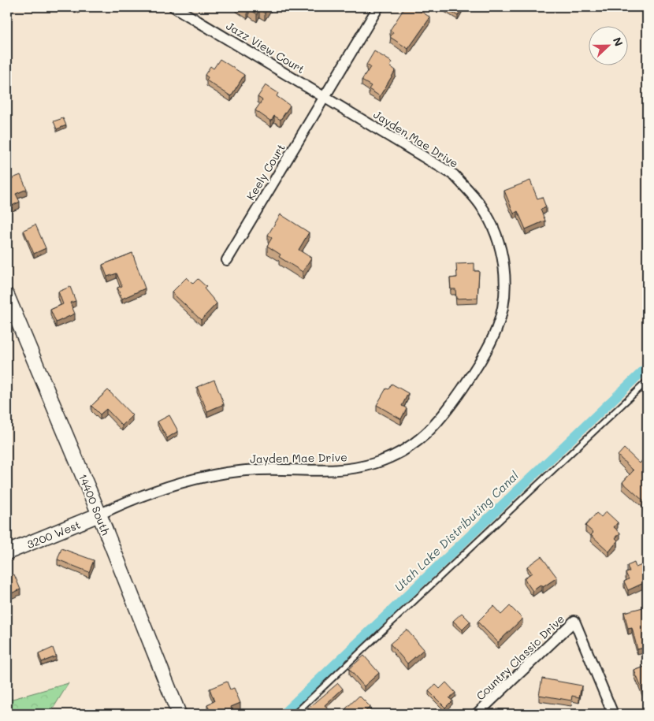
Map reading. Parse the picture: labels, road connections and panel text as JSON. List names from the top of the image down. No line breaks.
{"streets":{"street":["Jazz View Court","Jayden Mae Drive","Keely Court","14400 South","3200 West","Country Classic Drive"]},"crossings":[["Jazz View Court","Jayden Mae Drive"],["Jazz View Court","Keely Court"],["Jayden Mae Drive","Keely Court"],["Jayden Mae Drive","14400 South"],["Jayden Mae Drive","3200 West"],["14400 South","3200 West"]],"water":["Utah Lake Distributing Canal"],"north":"right"}
